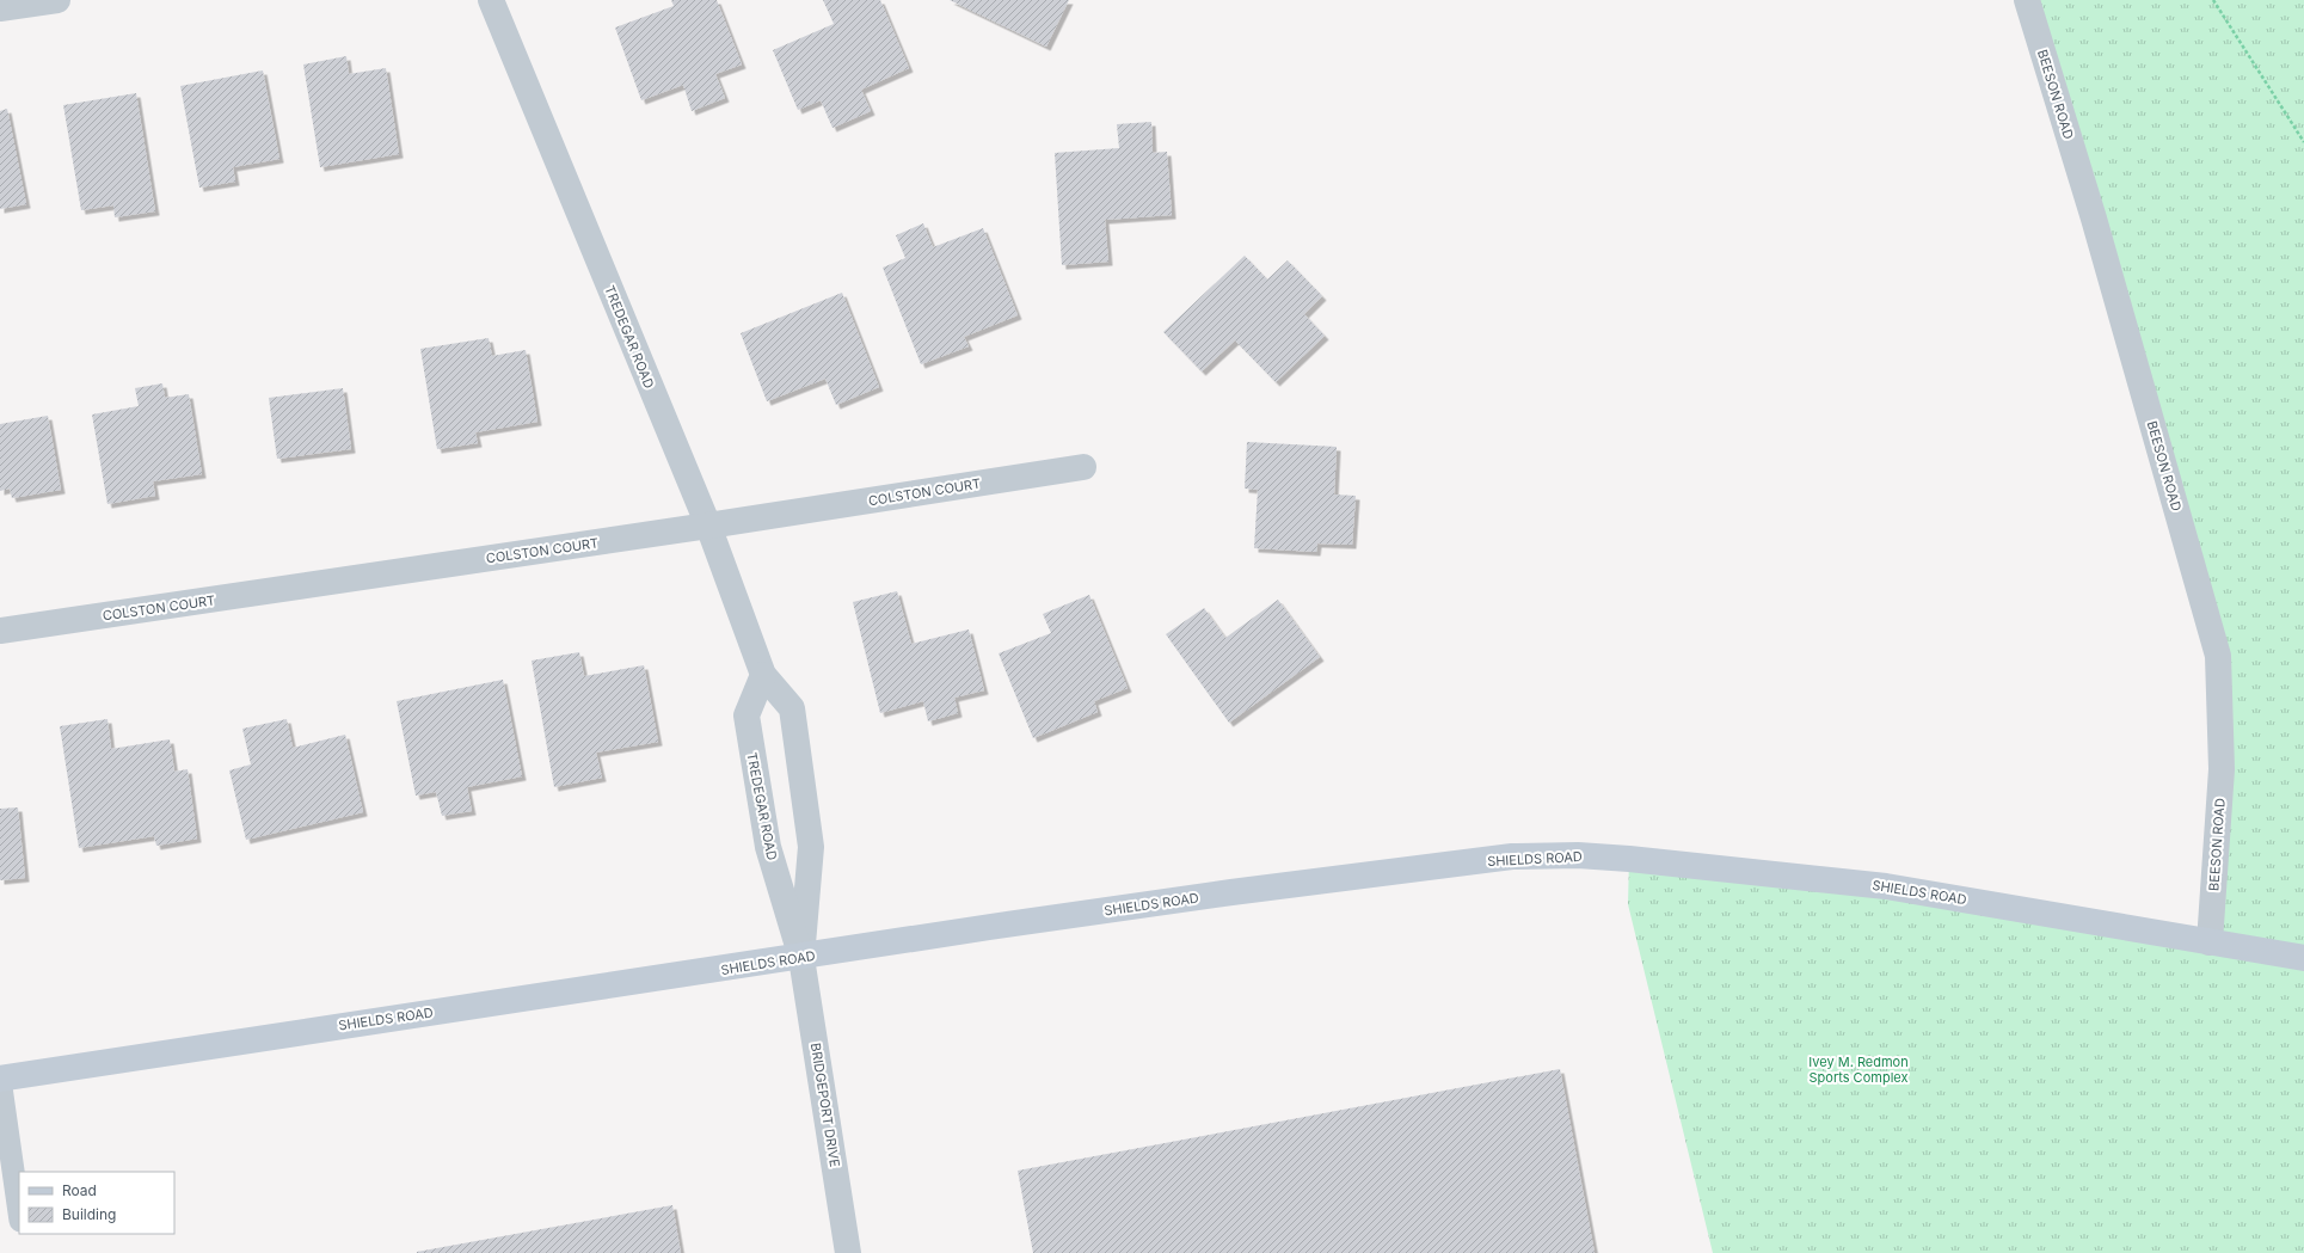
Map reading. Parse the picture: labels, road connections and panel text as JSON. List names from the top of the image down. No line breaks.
{"streets":{"street":["BEESON ROAD","TREDEGAR ROAD","COLSTON COURT","SHIELDS ROAD","BRIDGEPORT DRIVE"]},"crossings":[["BEESON ROAD","SHIELDS ROAD"],["TREDEGAR ROAD","COLSTON COURT"],["TREDEGAR ROAD","SHIELDS ROAD"],["TREDEGAR ROAD","BRIDGEPORT DRIVE"],["SHIELDS ROAD","BRIDGEPORT DRIVE"]],"parks":["Ivey M. Redmon Sports Complex"],"legend":["Road","Building"]}
